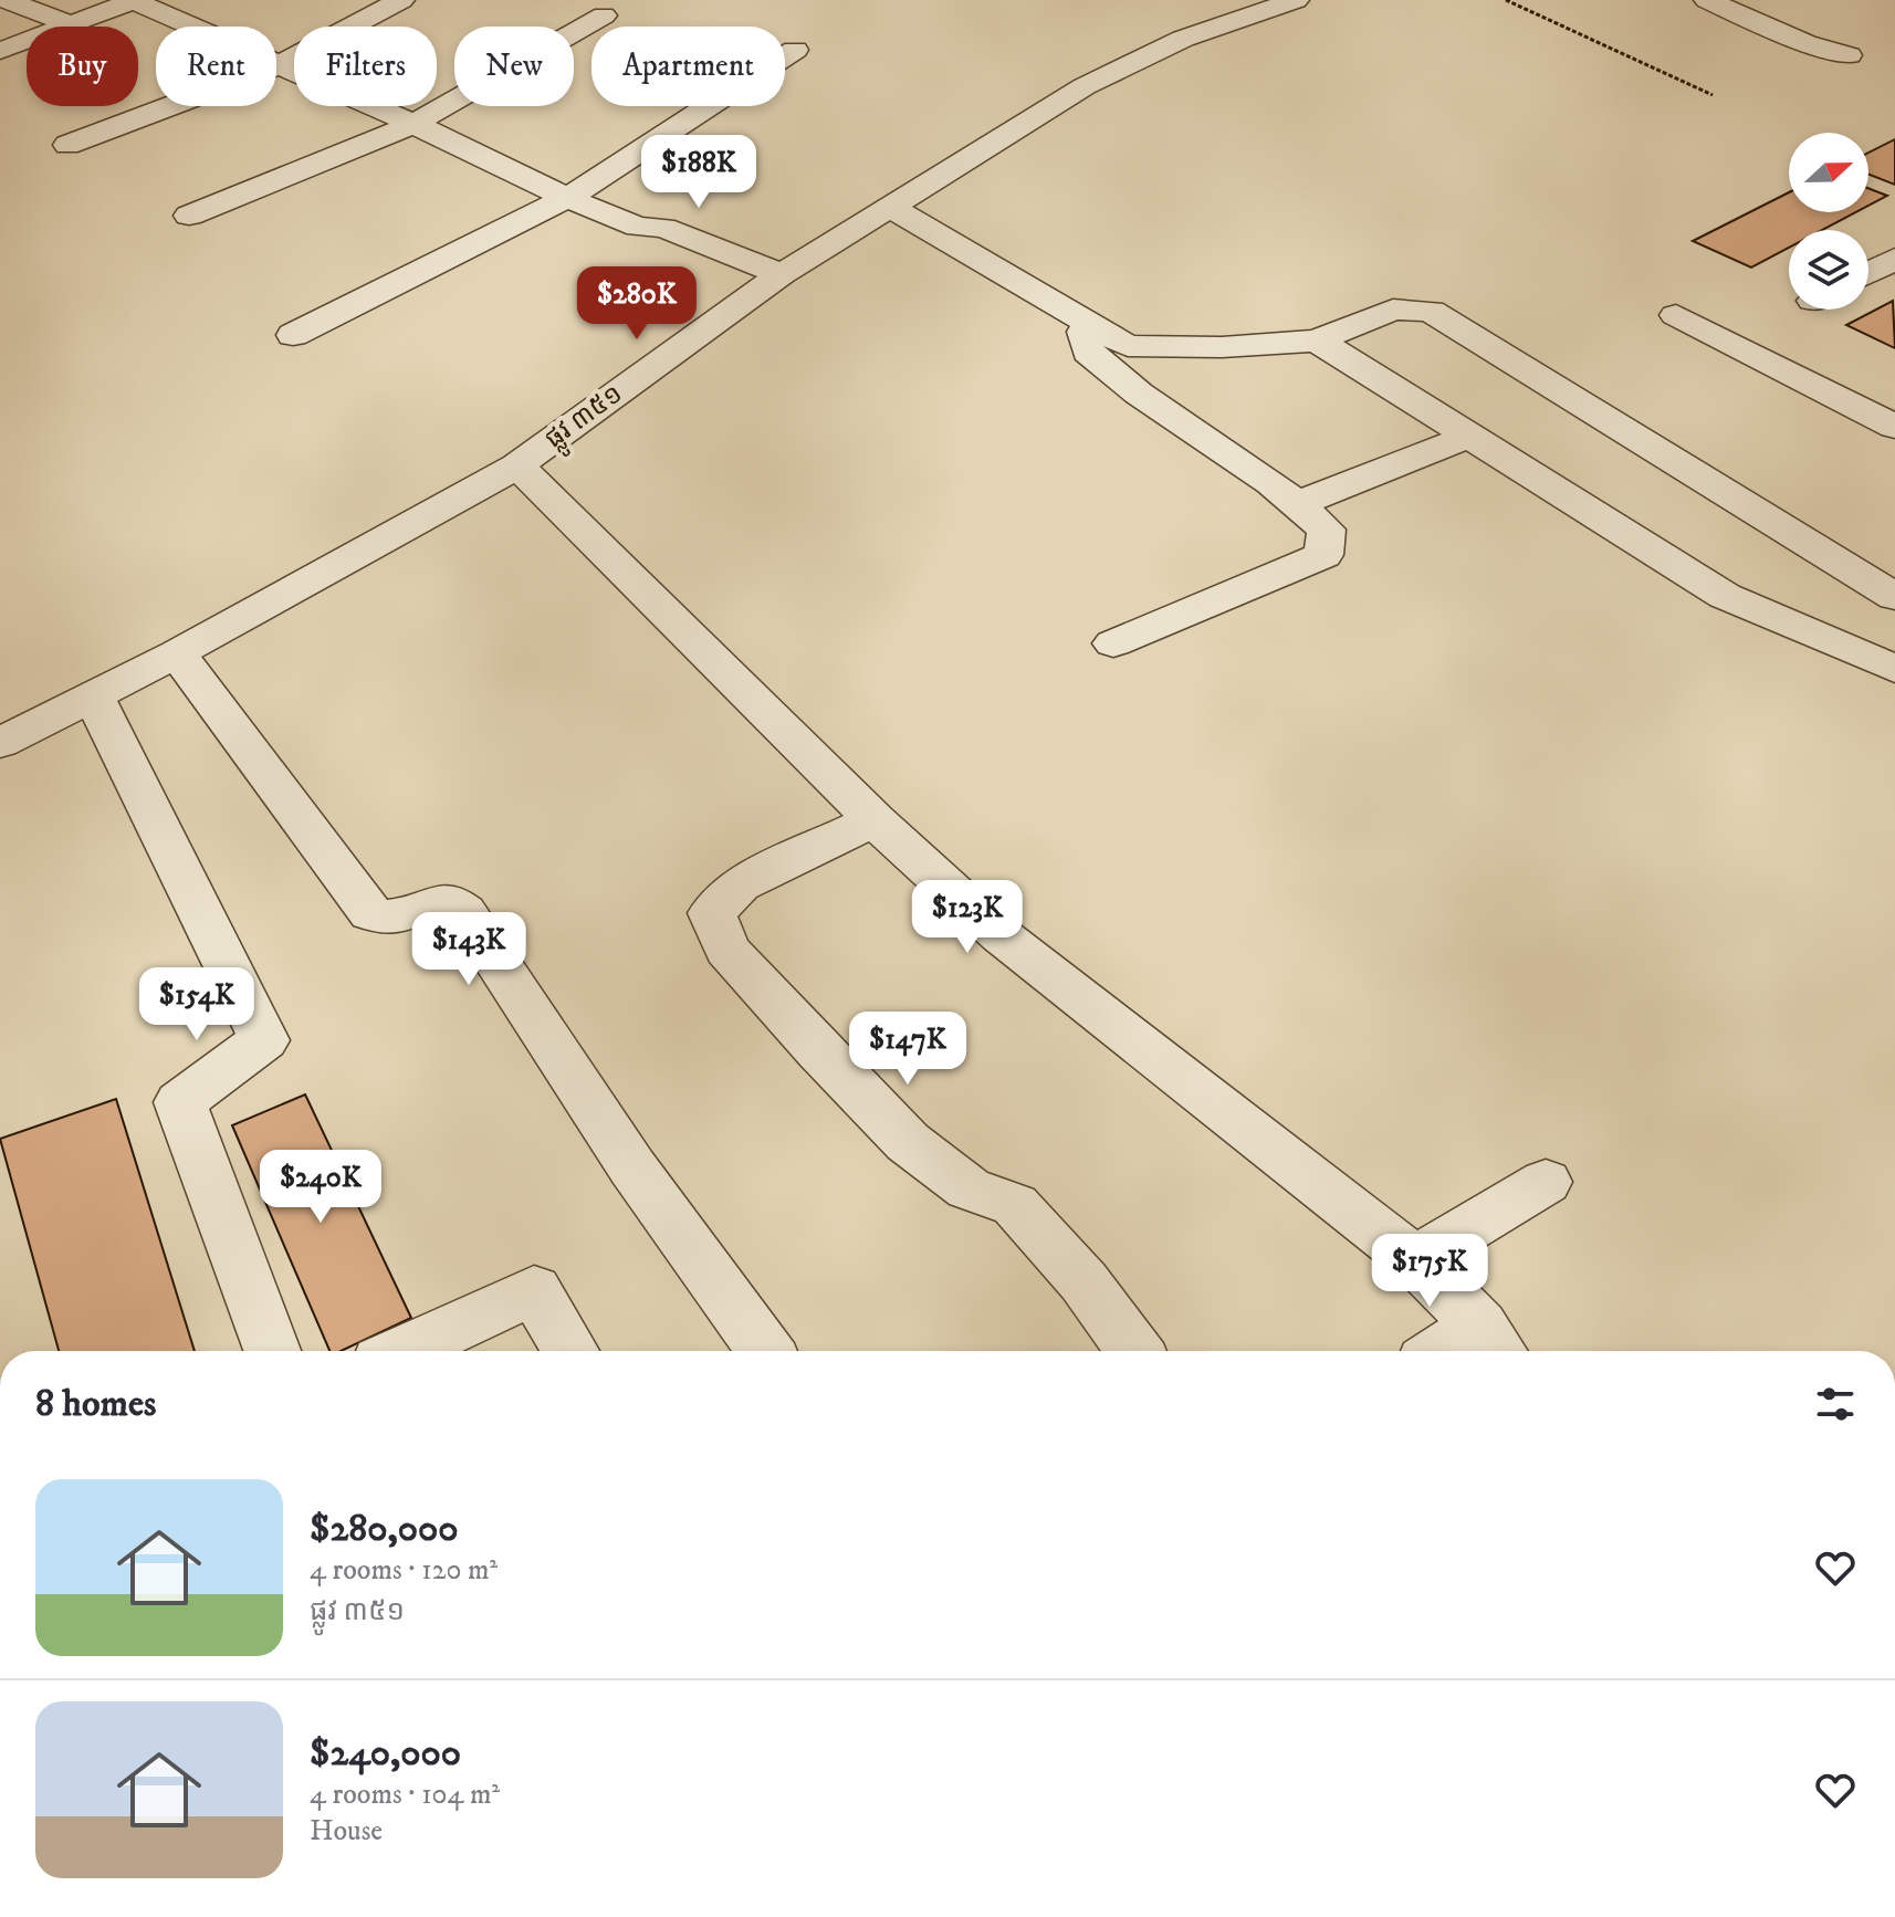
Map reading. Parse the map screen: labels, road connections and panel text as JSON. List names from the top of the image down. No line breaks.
{"streets":{"street":["ផ្លូវ ៣៥១"]},"north":"right","page":{"chip":["Buy","Rent","Filters","New","Apartment"],"price":["$188K","$280K","$123K","$143K","$154K","$147K","$240K","$175K"],"heading":"8 homes","list":[{"name":"$280,000","note":"4 rooms · 120 m² · ផ្លូវ ៣៥១"},{"name":"$240,000","note":"4 rooms · 104 m² · House"}]}}
